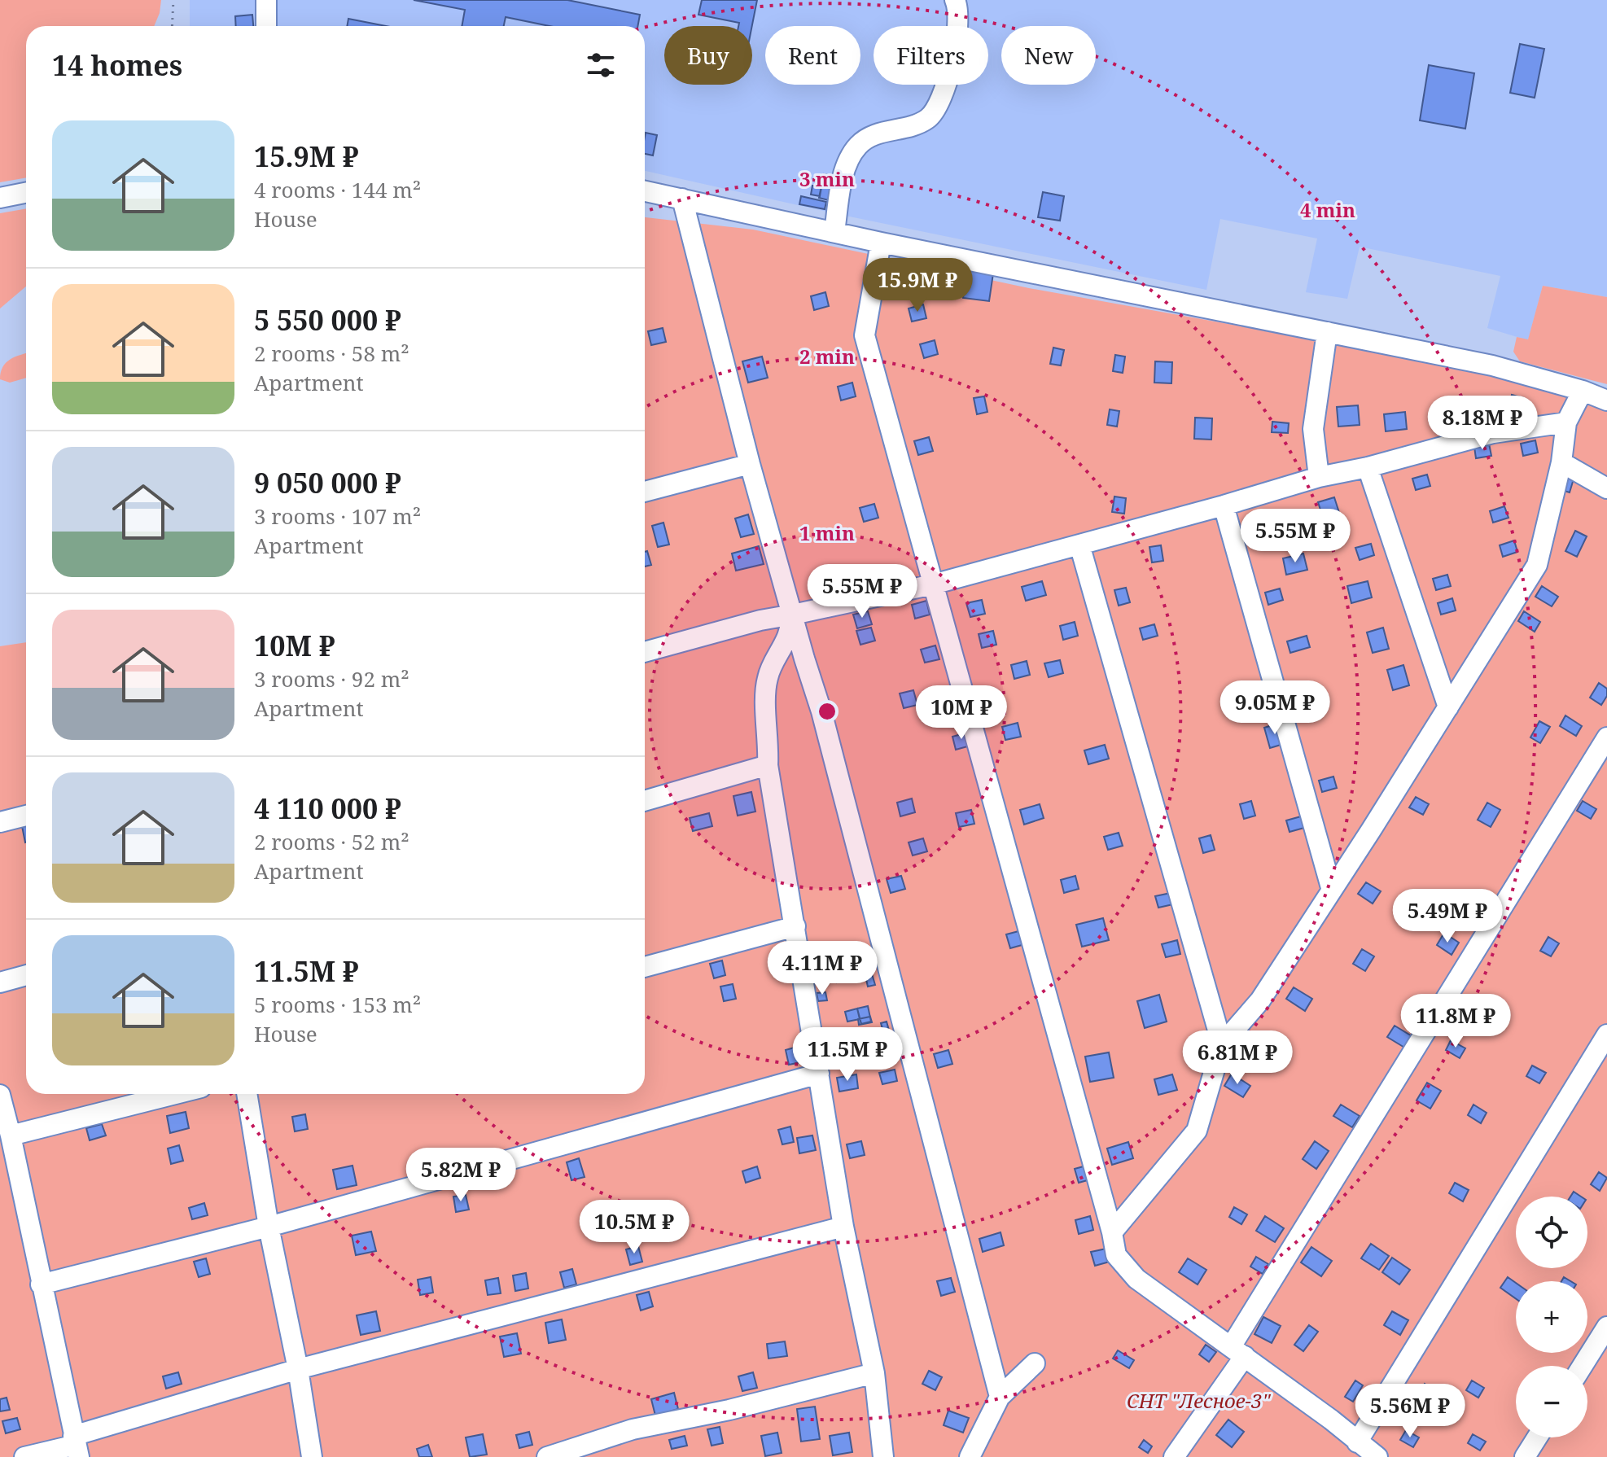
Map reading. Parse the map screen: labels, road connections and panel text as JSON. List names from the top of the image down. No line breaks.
{"parks":["СНТ \"Лесное-3\""],"page":{"chip":["Buy","Rent","Filters","New"],"heading":"14 homes","list":[{"name":"15.9M ₽","note":"4 rooms · 144 m² · House"},{"name":"5 550 000 ₽","note":"2 rooms · 58 m² · Apartment"},{"name":"9 050 000 ₽","note":"3 rooms · 107 m² · Apartment"},{"name":"10M ₽","note":"3 rooms · 92 m² · Apartment"},{"name":"4 110 000 ₽","note":"2 rooms · 52 m² · Apartment"},{"name":"11.5M ₽","note":"5 rooms · 153 m² · House"}],"price":["15.9M ₽","8.18M ₽","5.55M ₽","5.55M ₽","9.05M ₽","10M ₽","5.49M ₽","4.11M ₽","11.8M ₽","11.5M ₽","6.81M ₽","5.82M ₽","10.5M ₽","5.56M ₽"],"map_buttons":["+","−"]},"rings":["3 min","4 min","2 min","1 min"]}
